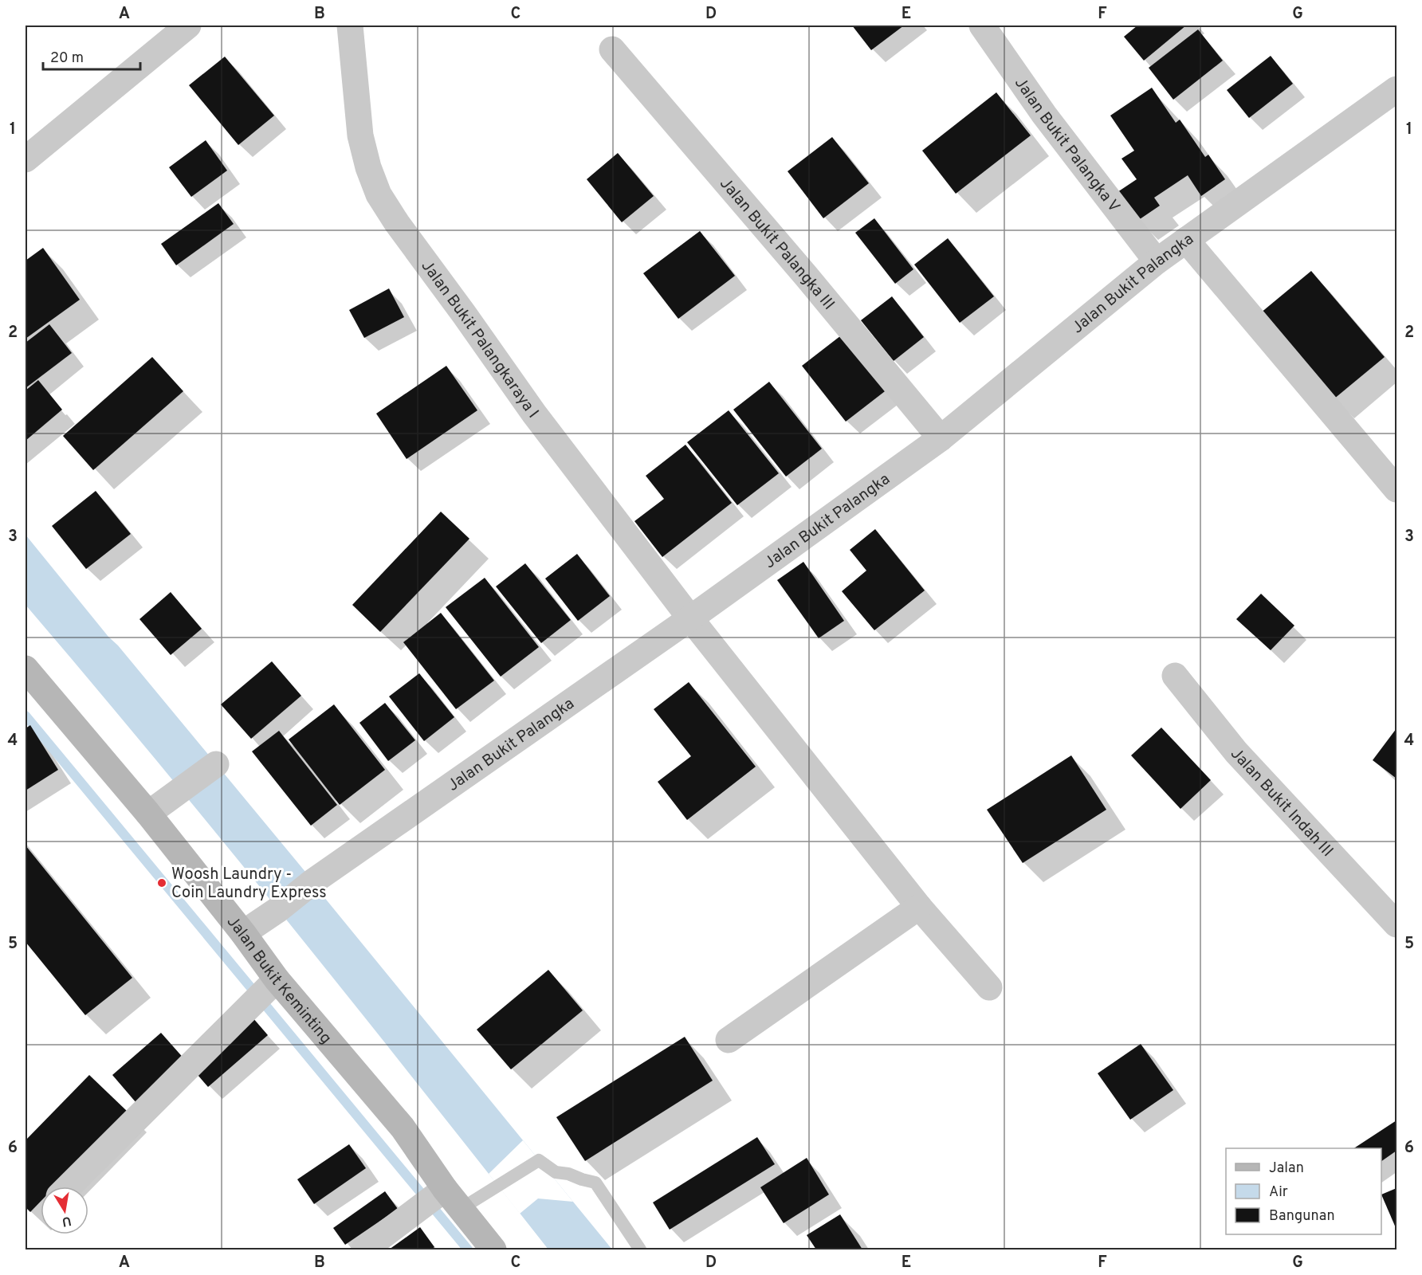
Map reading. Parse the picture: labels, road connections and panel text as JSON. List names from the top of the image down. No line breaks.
{"streets":{"main road":["Jalan Bukit Keminting"],"street":["Jalan Bukit Palangka V","Jalan Bukit Palangka III","Jalan Bukit Palangka","Jalan Bukit Palangkaraya I","Jalan Bukit Indah III"]},"crossings":[["Jalan Bukit Palangka V","Jalan Bukit Palangka"],["Jalan Bukit Palangka III","Jalan Bukit Palangka"],["Jalan Bukit Palangka","Jalan Bukit Palangkaraya I"],["Jalan Bukit Palangka","Jalan Bukit Keminting"]],"places":["Woosh Laundry - Coin Laundry Express"],"legend":["Jalan","Air","Bangunan"],"scale_bar":"20 m","north":"bottom","grid":{"columns":["A","B","C","D","E","F","G"],"rows":["1","2","3","4","5","6"]}}
